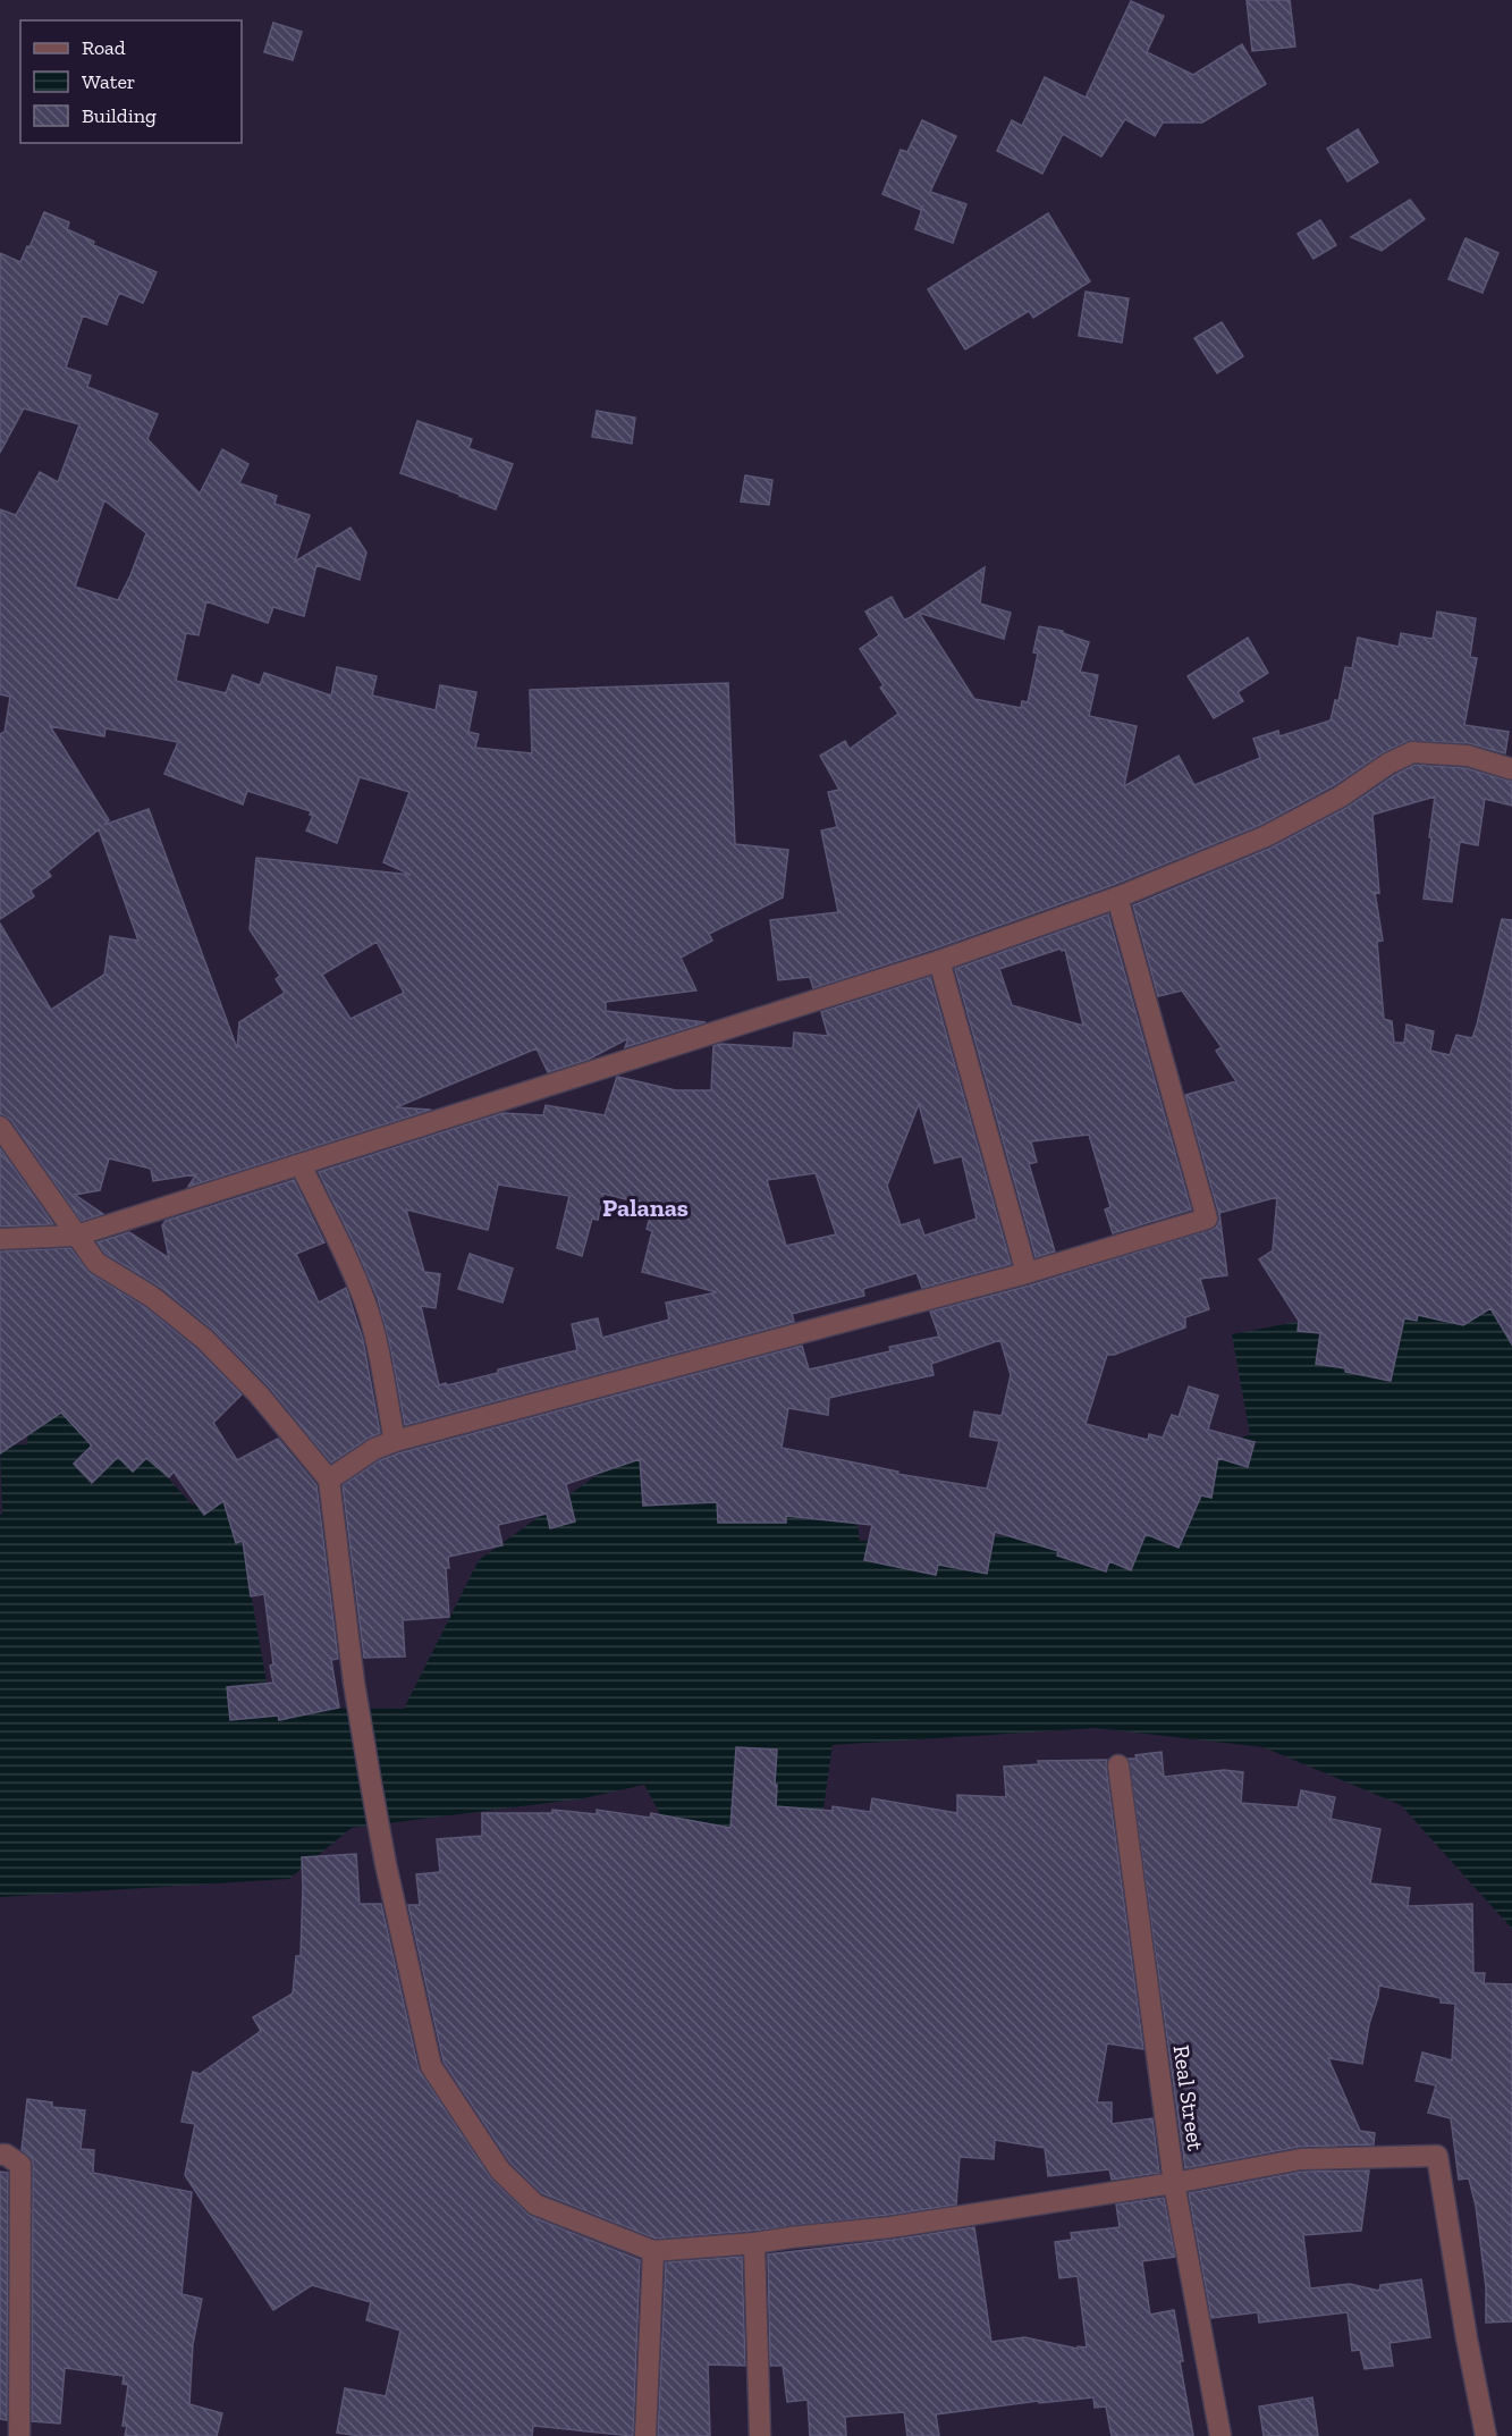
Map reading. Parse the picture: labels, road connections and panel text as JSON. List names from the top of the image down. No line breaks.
{"streets":{"street":["Real Street"]},"districts":["Palanas"],"legend":["Road","Water","Building"]}
